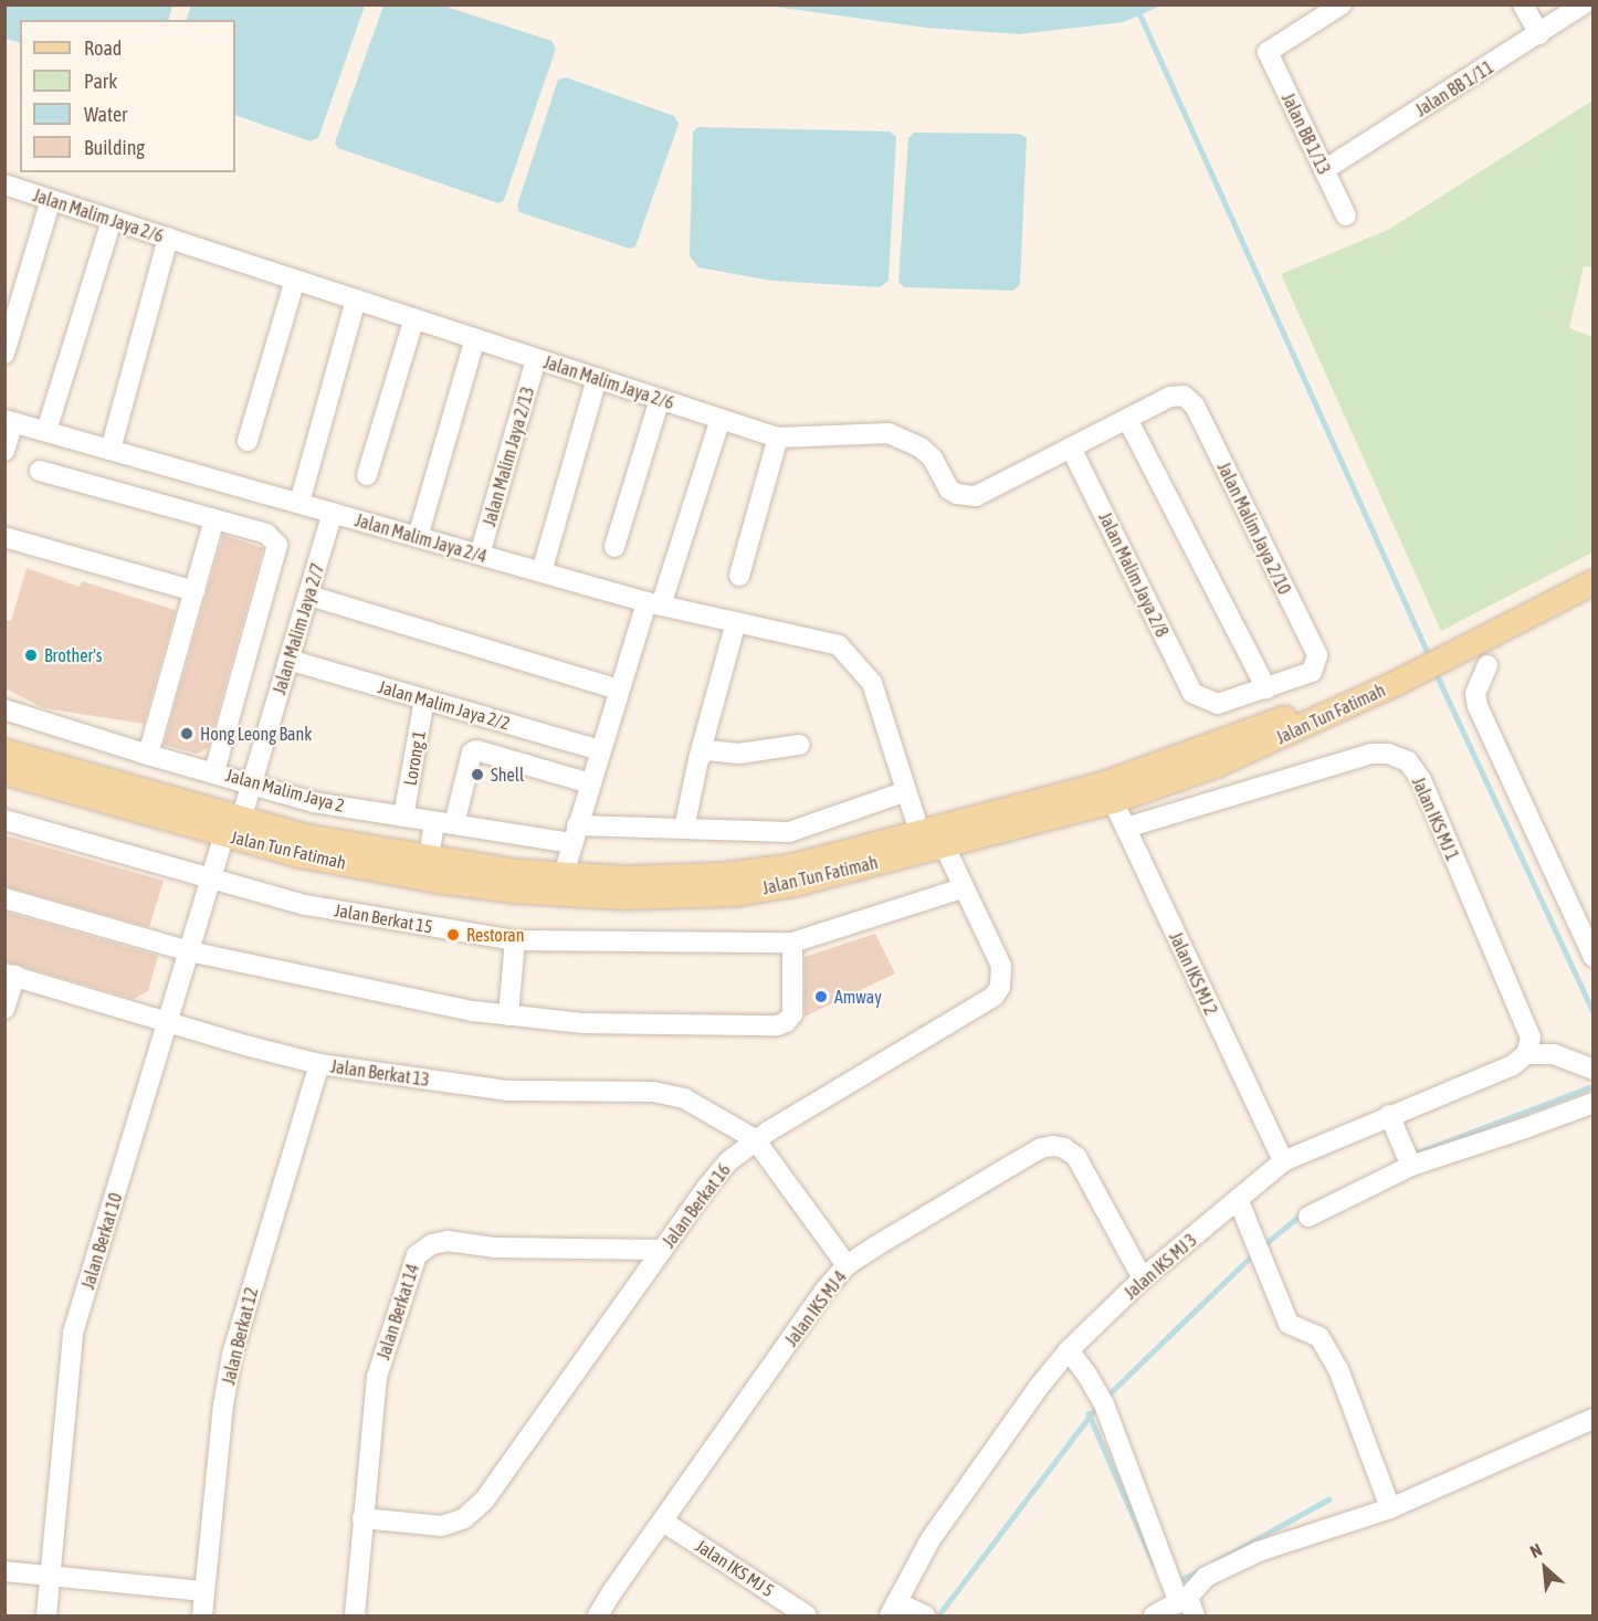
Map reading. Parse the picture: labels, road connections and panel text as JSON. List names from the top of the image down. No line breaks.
{"streets":{"main road":["Jalan Tun Fatimah"],"street":["Jalan BB 1/11","Jalan BB 1/13","Jalan Malim Jaya 2/6","Jalan Malim Jaya 2/13","Jalan Malim Jaya 2/10","Jalan Malim Jaya 2/4","Jalan Malim Jaya 2/8","Jalan Malim Jaya 2/7","Jalan Malim Jaya 2/2","Lorong 1","Jalan Malim Jaya 2","Jalan IKS MJ 1","Jalan Berkat 15","Jalan IKS MJ 2","Jalan Berkat 13","Jalan Berkat 16","Jalan Berkat 10","Jalan IKS MJ 3","Jalan IKS MJ 4","Jalan Berkat 14","Jalan Berkat 12","Jalan IKS MJ 5"]},"crossings":[["Jalan BB 1/11","Jalan BB 1/13"],["Jalan Malim Jaya 2/6","Jalan Malim Jaya 2/13"],["Jalan Malim Jaya 2/6","Jalan Malim Jaya 2/10"],["Jalan Malim Jaya 2/6","Jalan Malim Jaya 2/8"],["Jalan Malim Jaya 2/13","Jalan Malim Jaya 2/4"],["Jalan Malim Jaya 2/10","Jalan Malim Jaya 2/8"],["Jalan Malim Jaya 2/4","Jalan Malim Jaya 2/7"],["Jalan Malim Jaya 2/4","Jalan Berkat 16"],["Jalan Malim Jaya 2/7","Jalan Malim Jaya 2/2"],["Jalan Malim Jaya 2/7","Jalan Tun Fatimah"],["Jalan Malim Jaya 2/7","Jalan Malim Jaya 2"],["Jalan Malim Jaya 2/7","Jalan Berkat 10"],["Jalan Malim Jaya 2/2","Lorong 1"],["Jalan Tun Fatimah","Jalan IKS MJ 2"],["Jalan Tun Fatimah","Jalan Berkat 16"],["Jalan Tun Fatimah","Jalan Berkat 10"],["Lorong 1","Jalan Malim Jaya 2"],["Jalan Malim Jaya 2","Jalan Berkat 16"],["Jalan IKS MJ 1","Jalan IKS MJ 2"],["Jalan IKS MJ 1","Jalan IKS MJ 3"],["Jalan Berkat 15","Jalan Berkat 16"],["Jalan Berkat 15","Jalan Berkat 10"],["Jalan IKS MJ 2","Jalan IKS MJ 3"],["Jalan Berkat 13","Jalan Berkat 16"],["Jalan Berkat 13","Jalan Berkat 10"],["Jalan Berkat 13","Jalan Berkat 12"],["Jalan Berkat 16","Jalan Berkat 14"],["Jalan IKS MJ 3","Jalan IKS MJ 4"],["Jalan IKS MJ 4","Jalan IKS MJ 5"]],"places":["Brother's","Hong Leong Bank","Shell","Restoran","Amway"],"legend":["Road","Park","Water","Building"],"north":"top left"}
